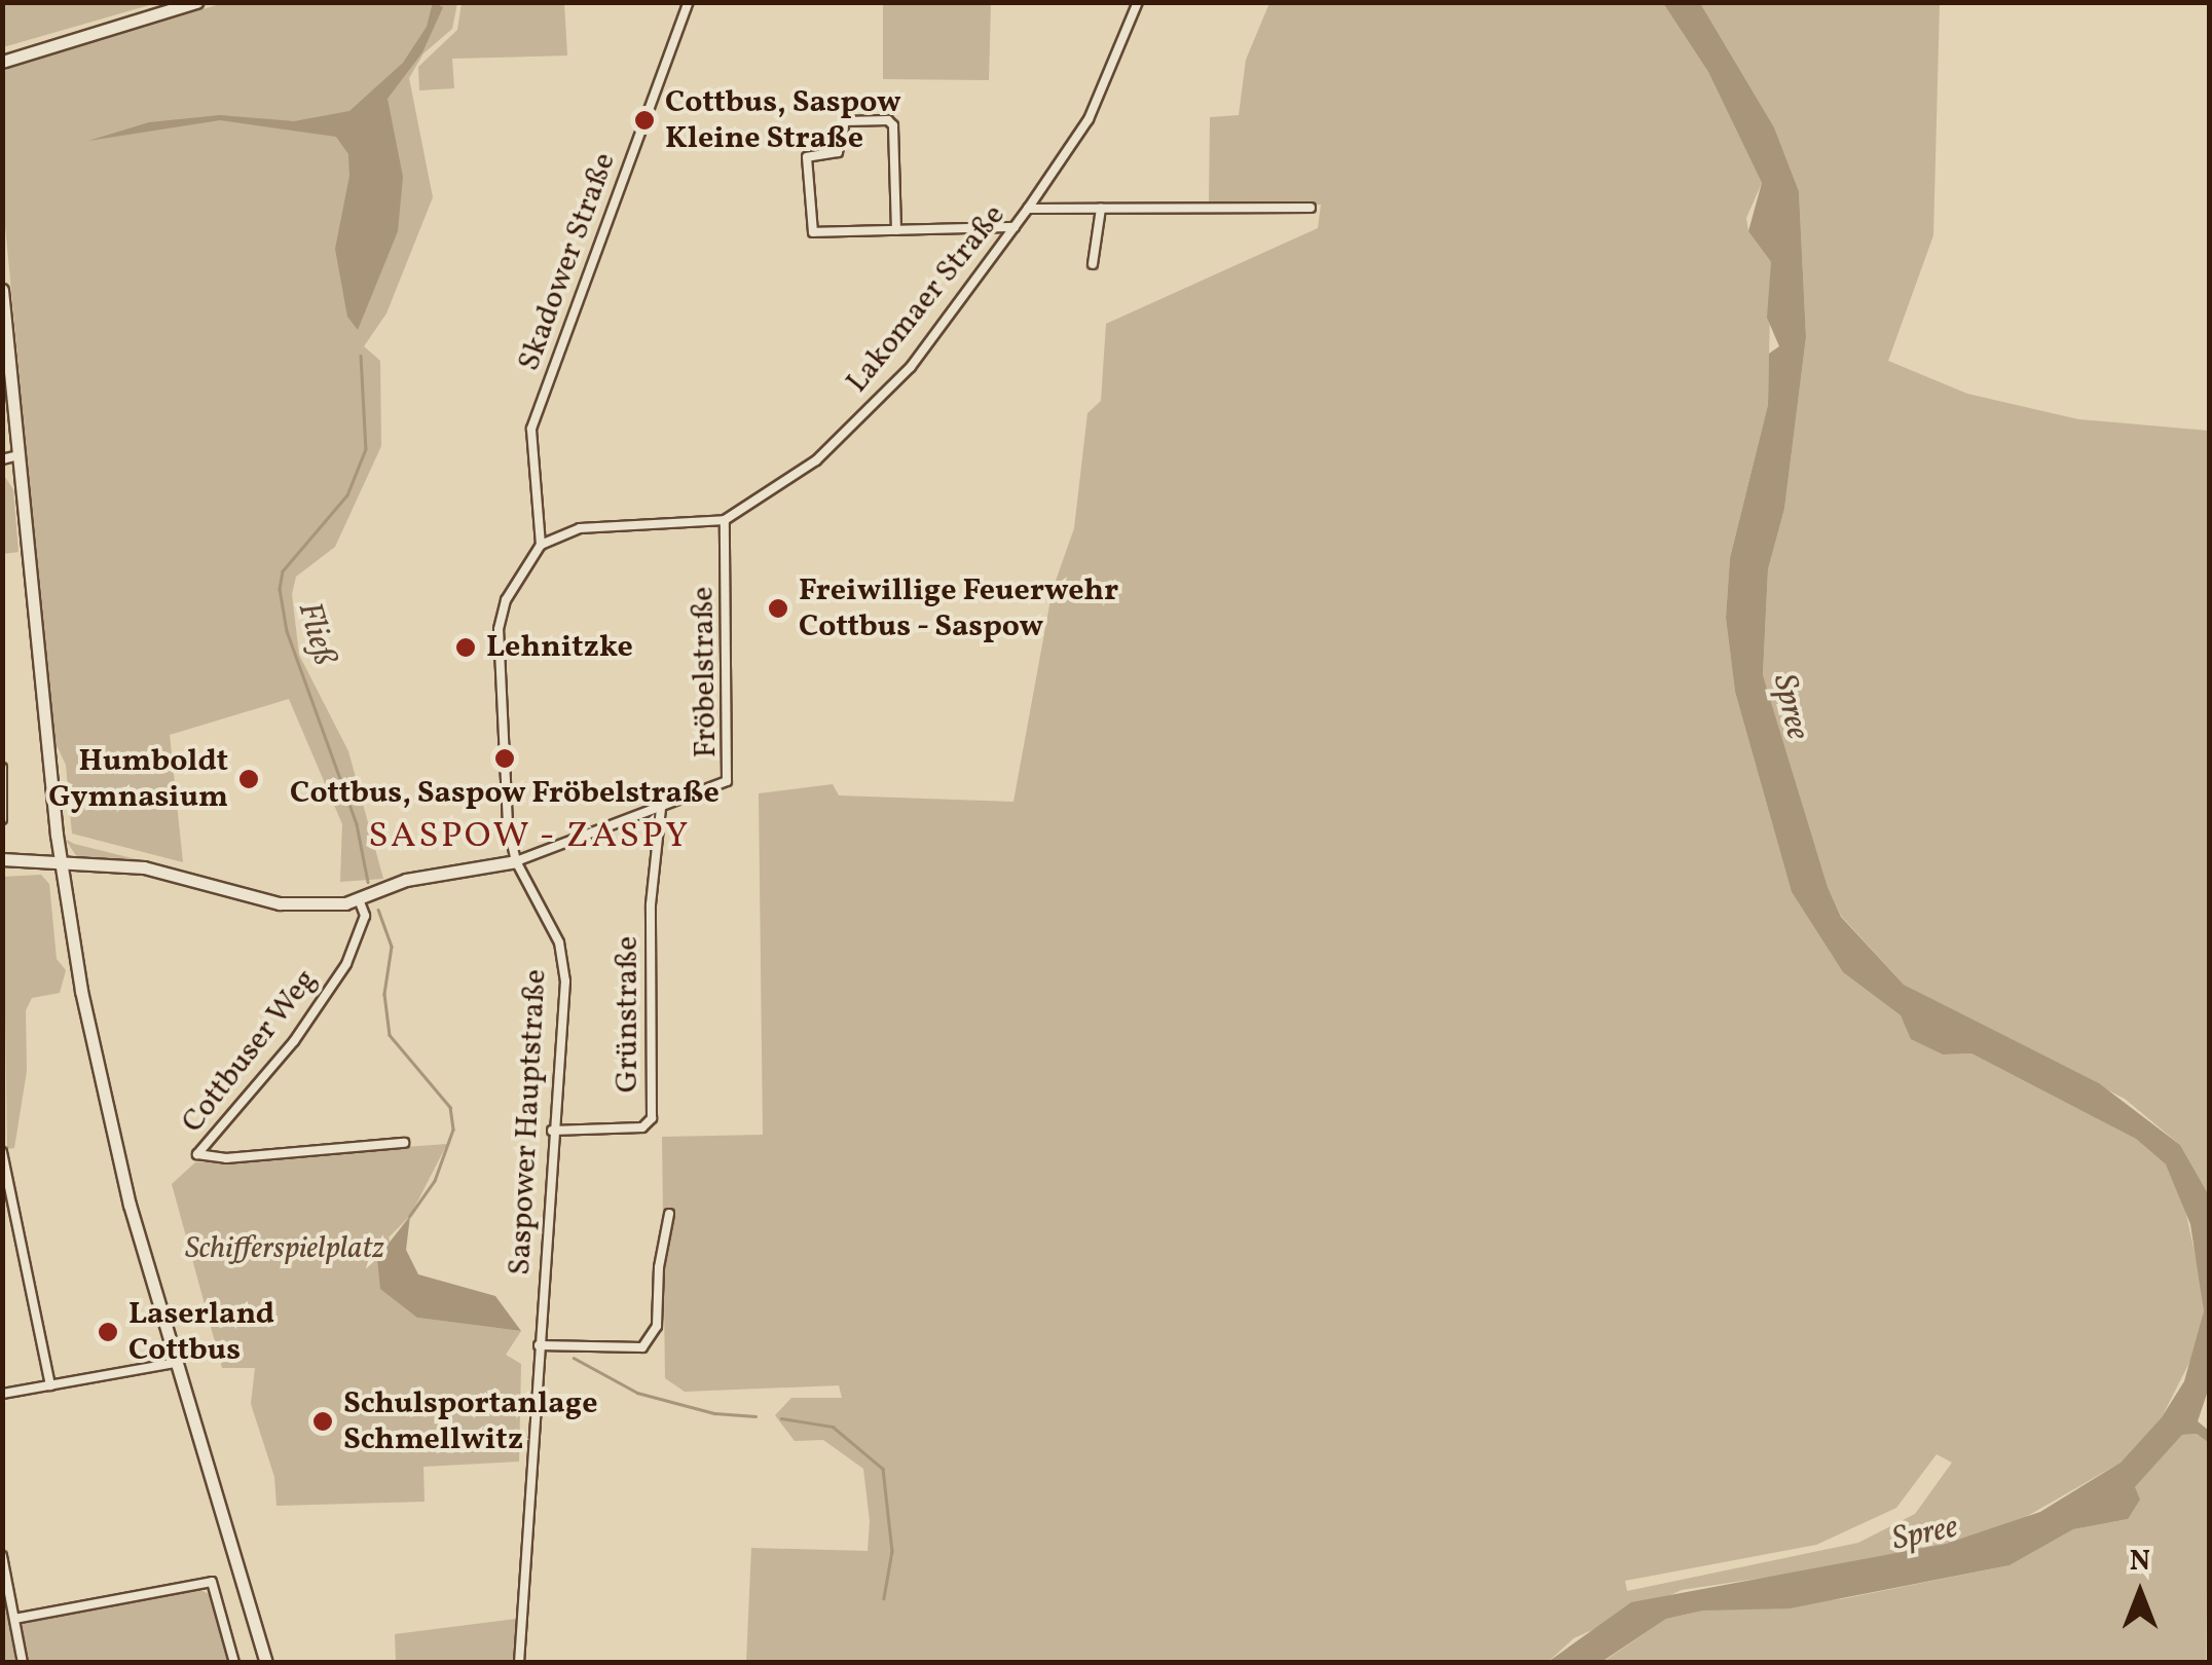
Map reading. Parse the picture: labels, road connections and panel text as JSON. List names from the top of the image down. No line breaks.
{"streets":{"street":["Skadower Straße","Lakomaer Straße","Fröbelstraße","Grünstraße","Cottbuser Weg","Saspower Hauptstraße"]},"crossings":[["Skadower Straße","Lakomaer Straße"],["Skadower Straße","Saspower Hauptstraße"],["Lakomaer Straße","Fröbelstraße"],["Lakomaer Straße","Saspower Hauptstraße"],["Fröbelstraße","Grünstraße"],["Fröbelstraße","Saspower Hauptstraße"],["Grünstraße","Saspower Hauptstraße"]],"districts":["SASPOW - ZASPY"],"water":["Fließ","Spree"],"parks":["Schifferspielplatz"],"places":["Cottbus, Saspow Kleine Straße","Freiwillige Feuerwehr Cottbus - Saspow","Lehnitzke","Cottbus, Saspow Fröbelstraße","Humboldt Gymnasium","Laserland Cottbus","Schulsportanlage Schmellwitz"],"north":"top"}
